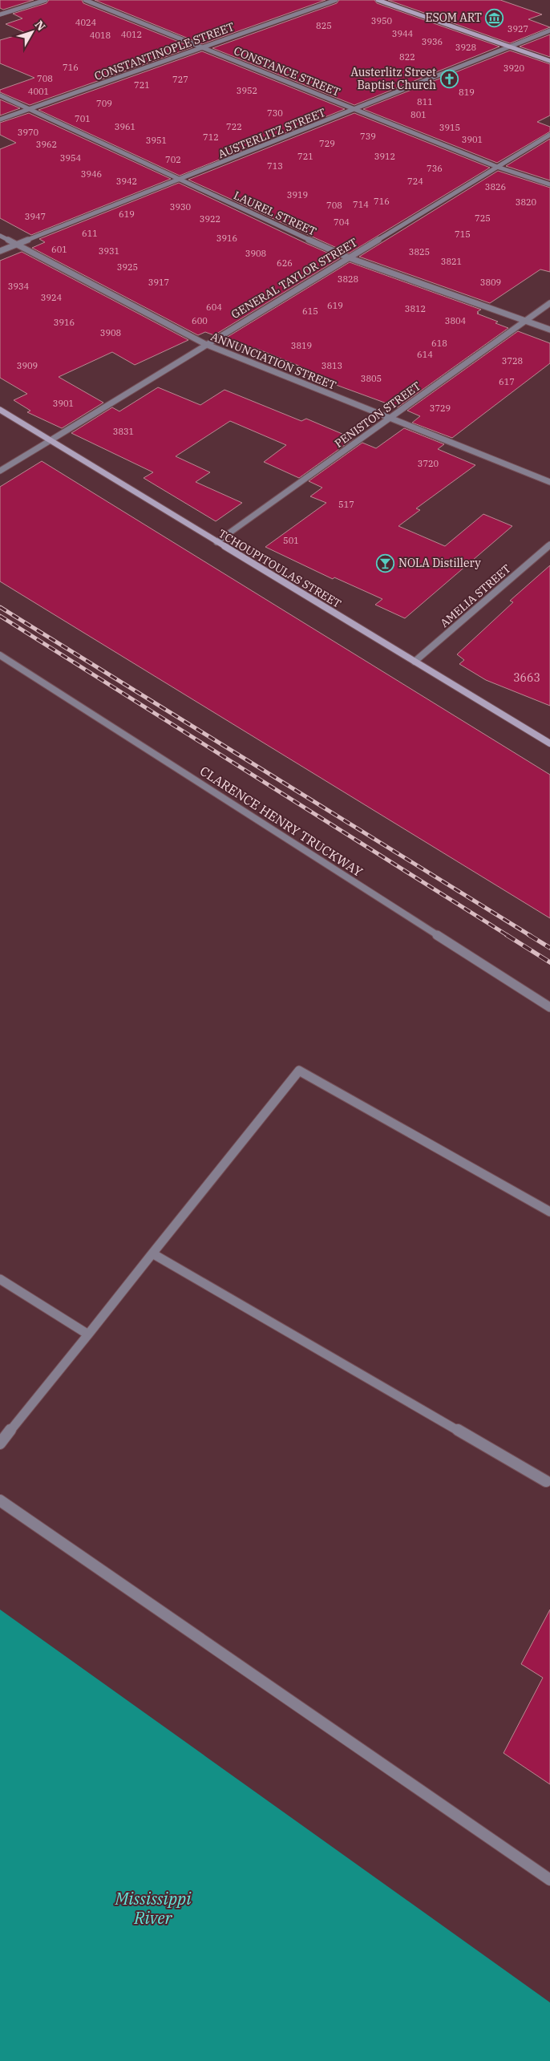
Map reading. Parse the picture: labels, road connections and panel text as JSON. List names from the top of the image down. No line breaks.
{"streets":{"street":["CONSTANTINOPLE STREET","CONSTANCE STREET","AUSTERLITZ STREET","LAUREL STREET","GENERAL TAYLOR STREET","ANNUNCIATION STREET","PENISTON STREET","TCHOUPITOULAS STREET","AMELIA STREET","CLARENCE HENRY TRUCKWAY"]},"crossings":[["CONSTANTINOPLE STREET","CONSTANCE STREET"],["CONSTANTINOPLE STREET","LAUREL STREET"],["CONSTANCE STREET","AUSTERLITZ STREET"],["CONSTANCE STREET","GENERAL TAYLOR STREET"],["AUSTERLITZ STREET","LAUREL STREET"],["AUSTERLITZ STREET","ANNUNCIATION STREET"],["LAUREL STREET","GENERAL TAYLOR STREET"],["LAUREL STREET","PENISTON STREET"],["GENERAL TAYLOR STREET","ANNUNCIATION STREET"],["GENERAL TAYLOR STREET","TCHOUPITOULAS STREET"],["ANNUNCIATION STREET","PENISTON STREET"],["PENISTON STREET","TCHOUPITOULAS STREET"],["TCHOUPITOULAS STREET","AMELIA STREET"]],"water":["Mississippi River"],"places":{"museum":["ESOM ART"],"church":["Austerlitz Street Baptist Church"],"bar":["NOLA Distillery"]},"house_numbers":["3950","4024","825","3927","3944","4012","4018","3936","3928","822","716","3920","708","727","721","3952","4001","819","811","709","730","801","701","3961","722","3915","3970","739","712","3901","3951","729","3962","721","3912","3954","702","713","736","3946","3942","724","3826","3919","716","3820","714","708","3930","619","3947","725","3922","704","611","715","3916","601","3931","3825","3908","3821","626","3925","3828","3917","3809","3934","3924","619","604","3812","615","600","3804","3916","3908","618","3819","614","3728","3909","3813","3805","617","3901","3729","3831","3720","517","501","3663"],"north":"top right"}
